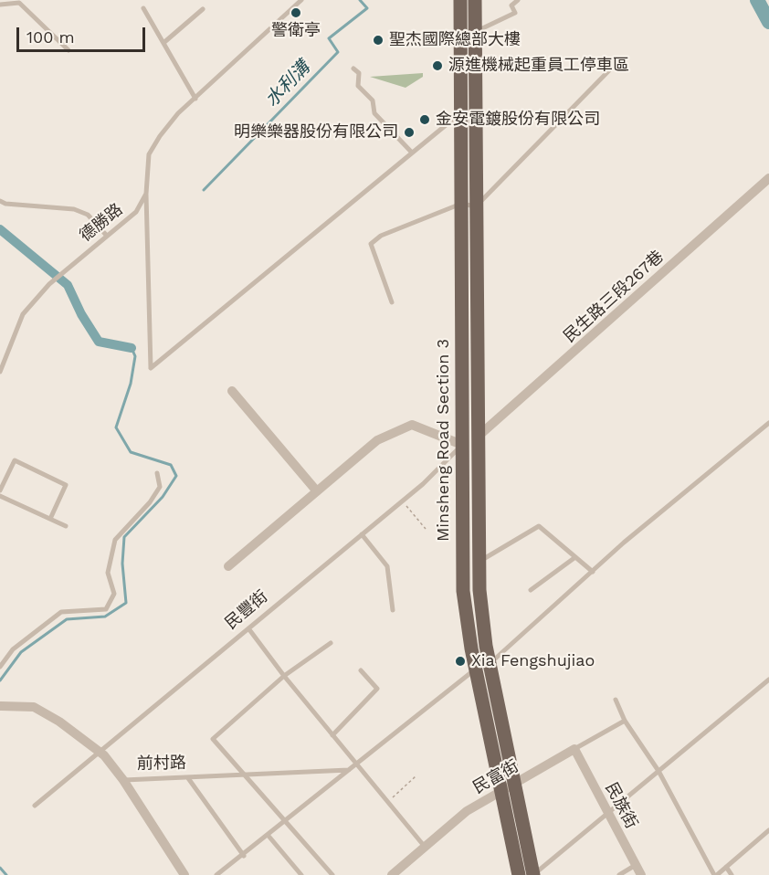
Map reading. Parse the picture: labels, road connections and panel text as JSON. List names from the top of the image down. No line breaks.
{"streets":{"main road":["Minsheng Road Section 3"],"street":["民生路三段267巷","前村路","民富街","民族街"],"lane":["德勝路","民豐街"]},"crossings":[["民生路三段267巷","Minsheng Road Section 3"],["民生路三段267巷","民豐街"],["Minsheng Road Section 3","民豐街"],["Minsheng Road Section 3","民富街"],["民豐街","前村路"],["民富街","民族街"]],"water":["水利溝"],"places":["警衛亭","聖杰國際總部大樓","源進機械起重員工停車區","金安電鍍股份有限公司","明樂樂器股份有限公司","Xia Fengshujiao"],"scale_bar":"100 m"}
